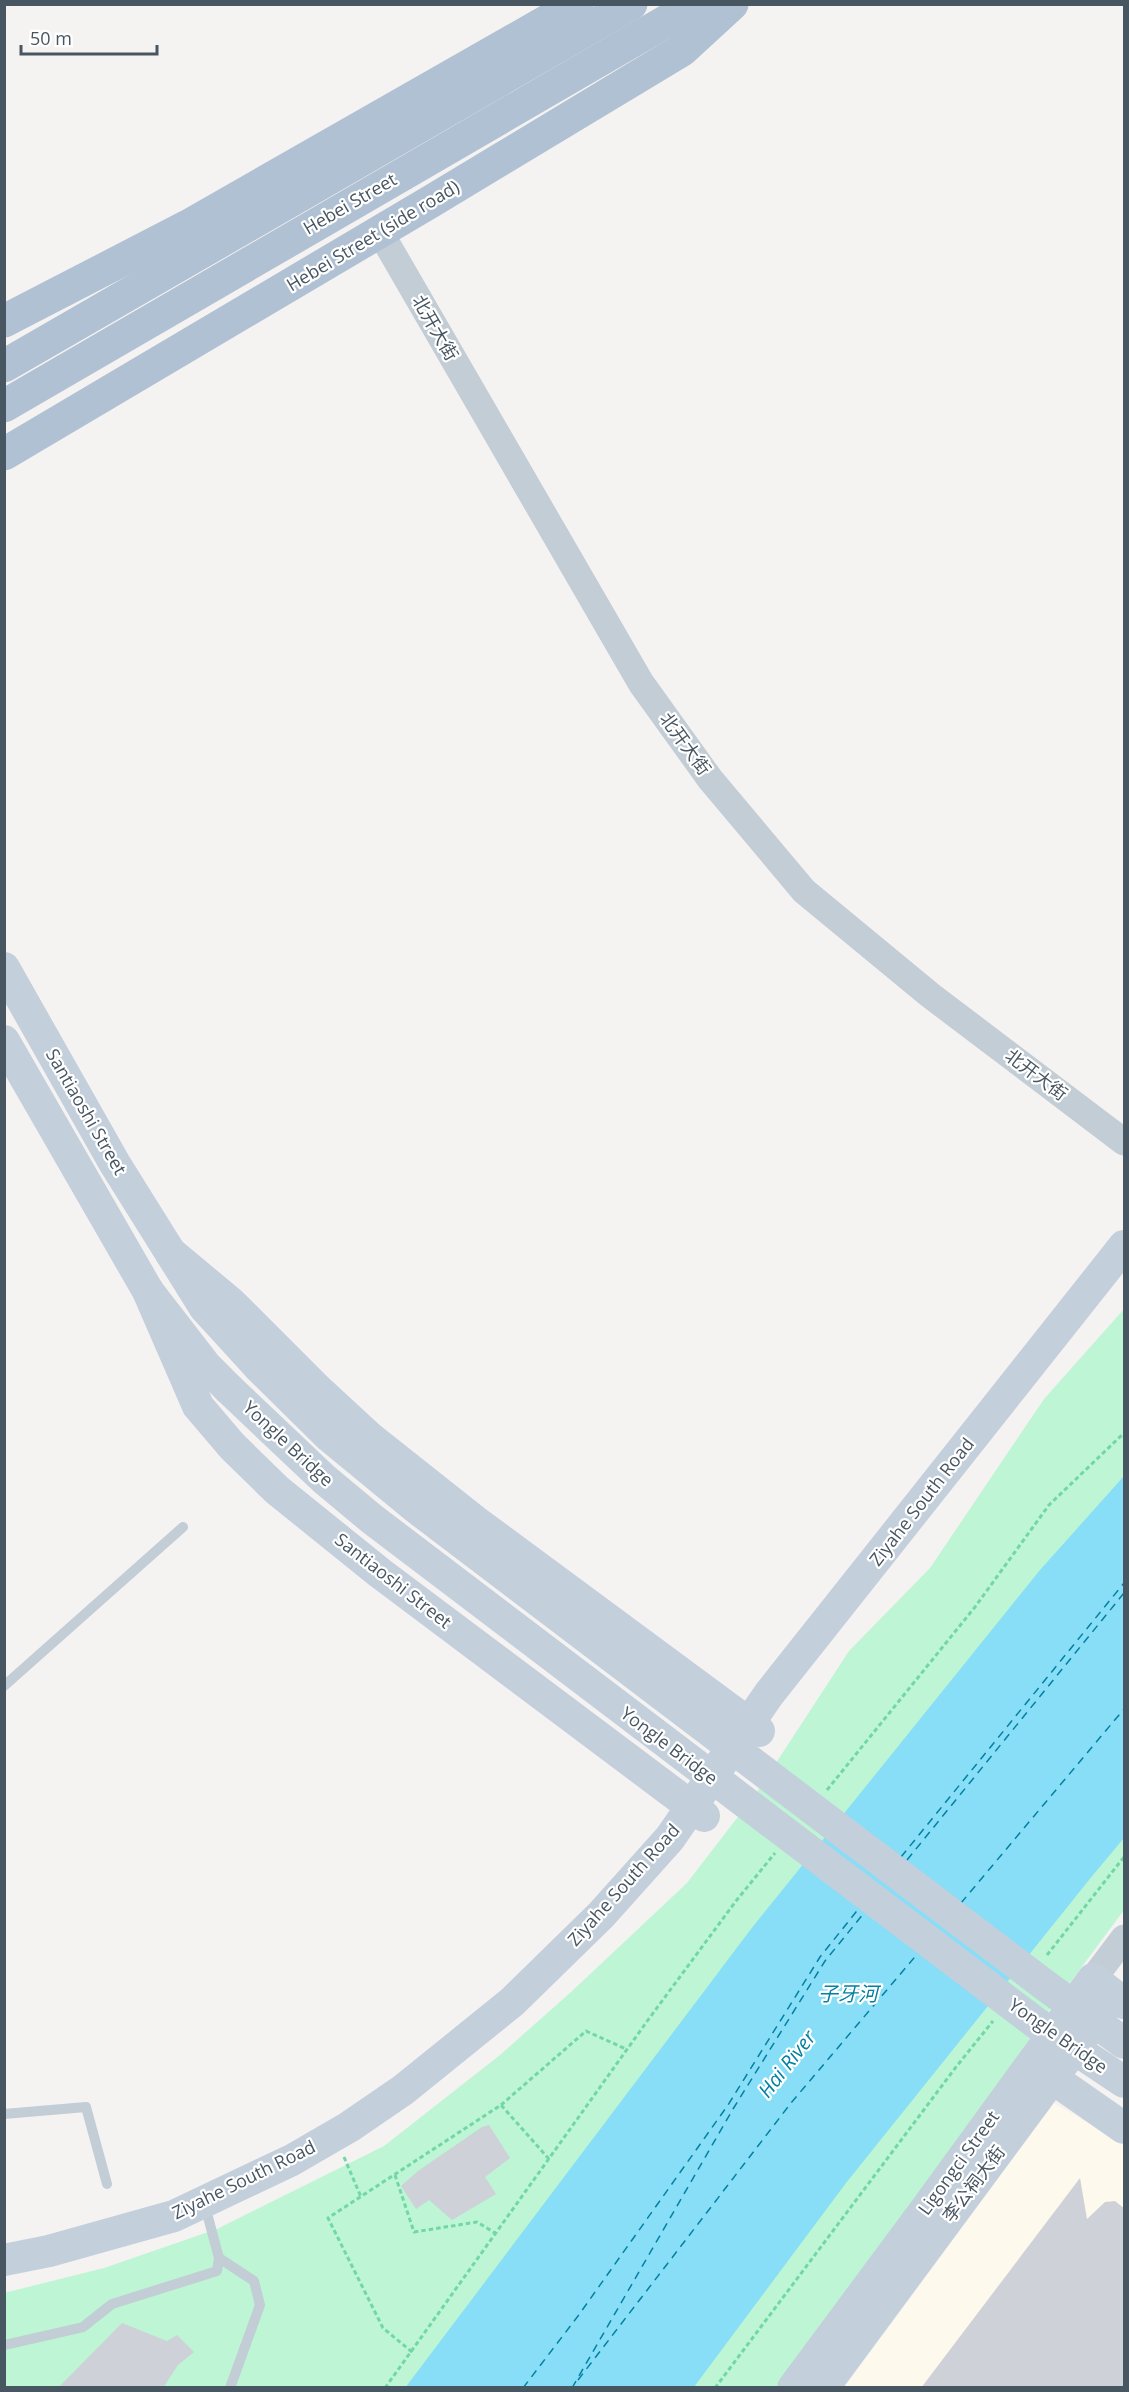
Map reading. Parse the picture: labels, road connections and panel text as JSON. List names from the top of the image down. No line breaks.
{"streets":{"main road":["Hebei Street","Hebei Street (side road)","Santiaoshi Street","Yongle Bridge","Ziyahe South Road","Ligongci Street","李公祠大街"],"street":["北开大街"]},"crossings":[["Hebei Street (side road)","北开大街"],["Santiaoshi Street","Yongle Bridge"],["Santiaoshi Street","Ziyahe South Road"],["Ligongci Street","李公祠大街"]],"water":["子牙河","Hai River"],"scale_bar":"50 m"}
